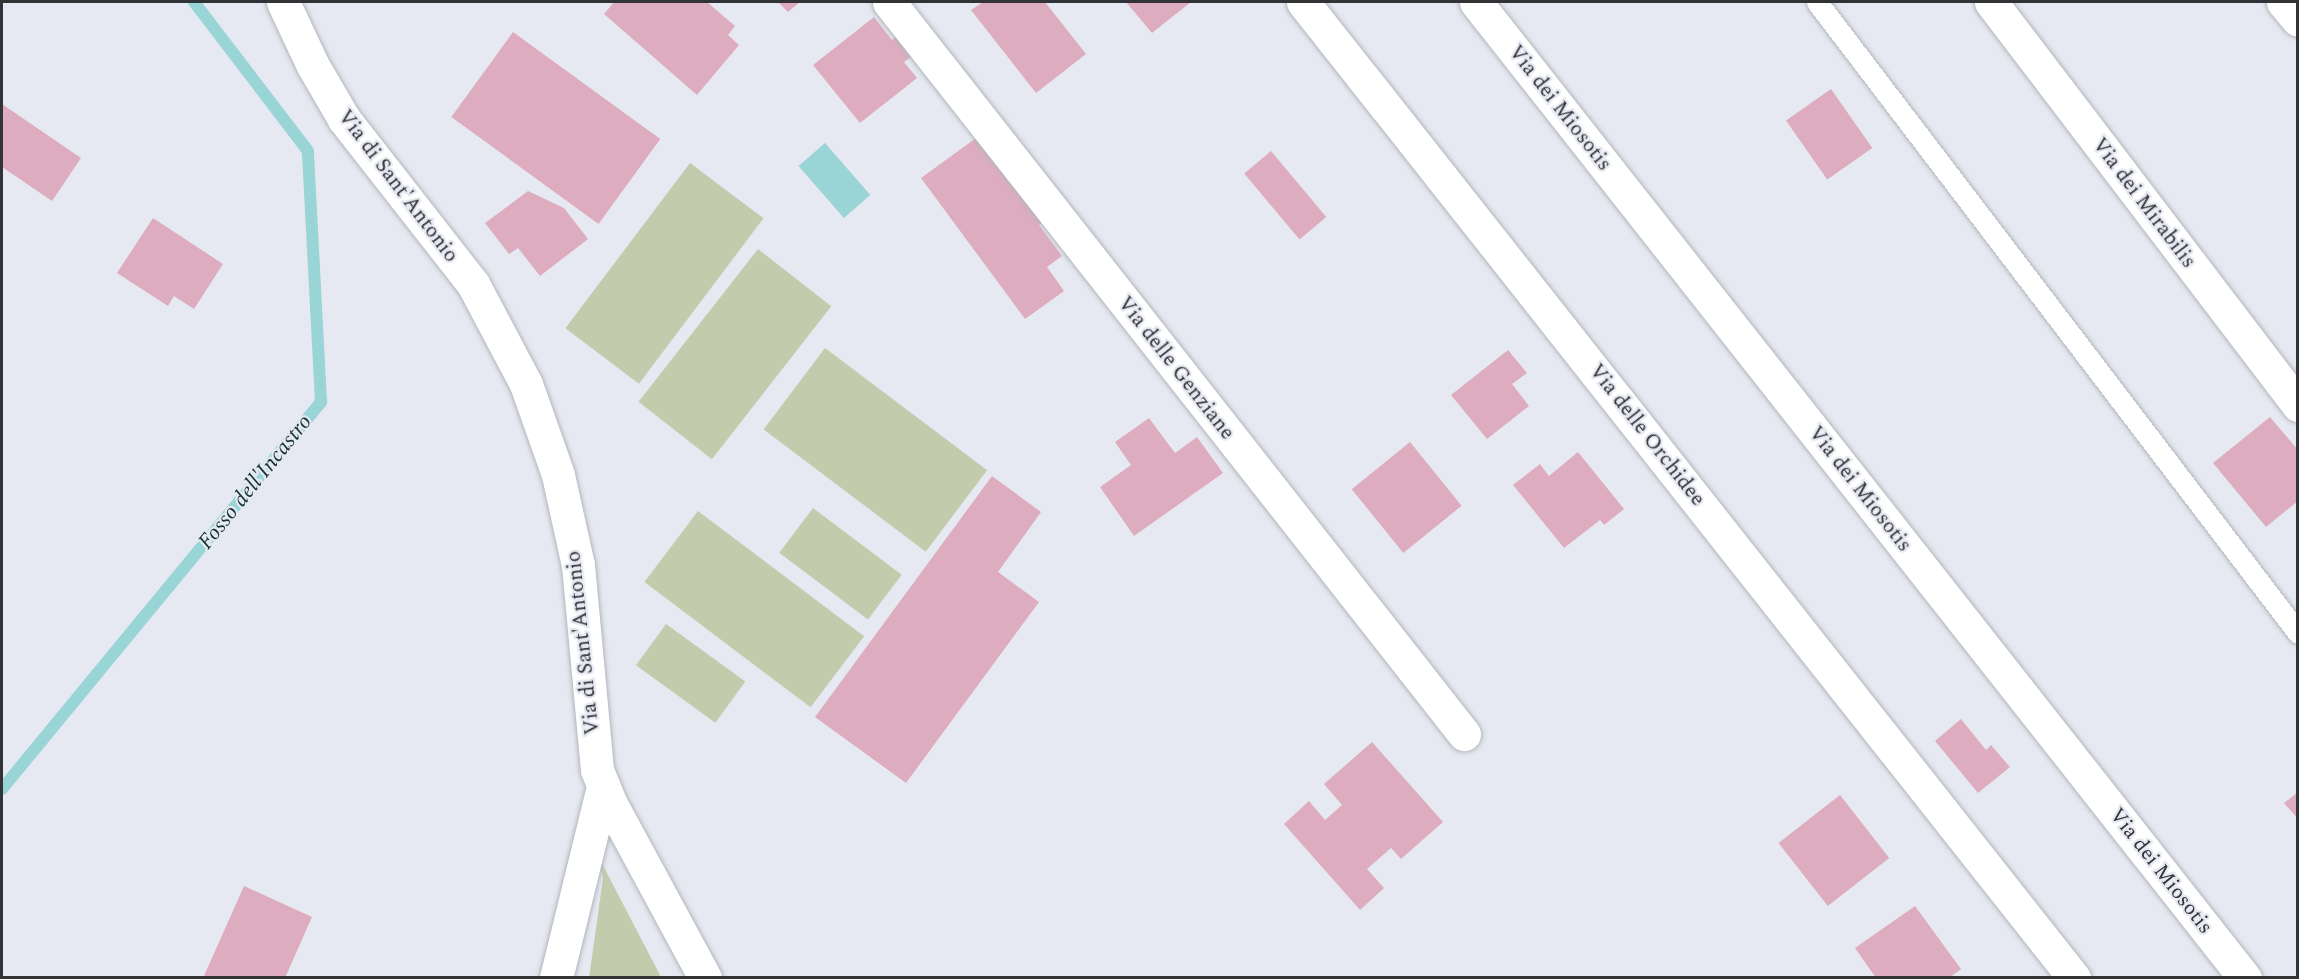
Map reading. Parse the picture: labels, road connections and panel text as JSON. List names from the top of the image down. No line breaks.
{"streets":{"street":["Via dei Miosotis","Via di Sant'Antonio","Via dei Mirabilis","Via delle Genziane","Via delle Orchidee"]},"water":["Fosso dell'Incastro"]}
